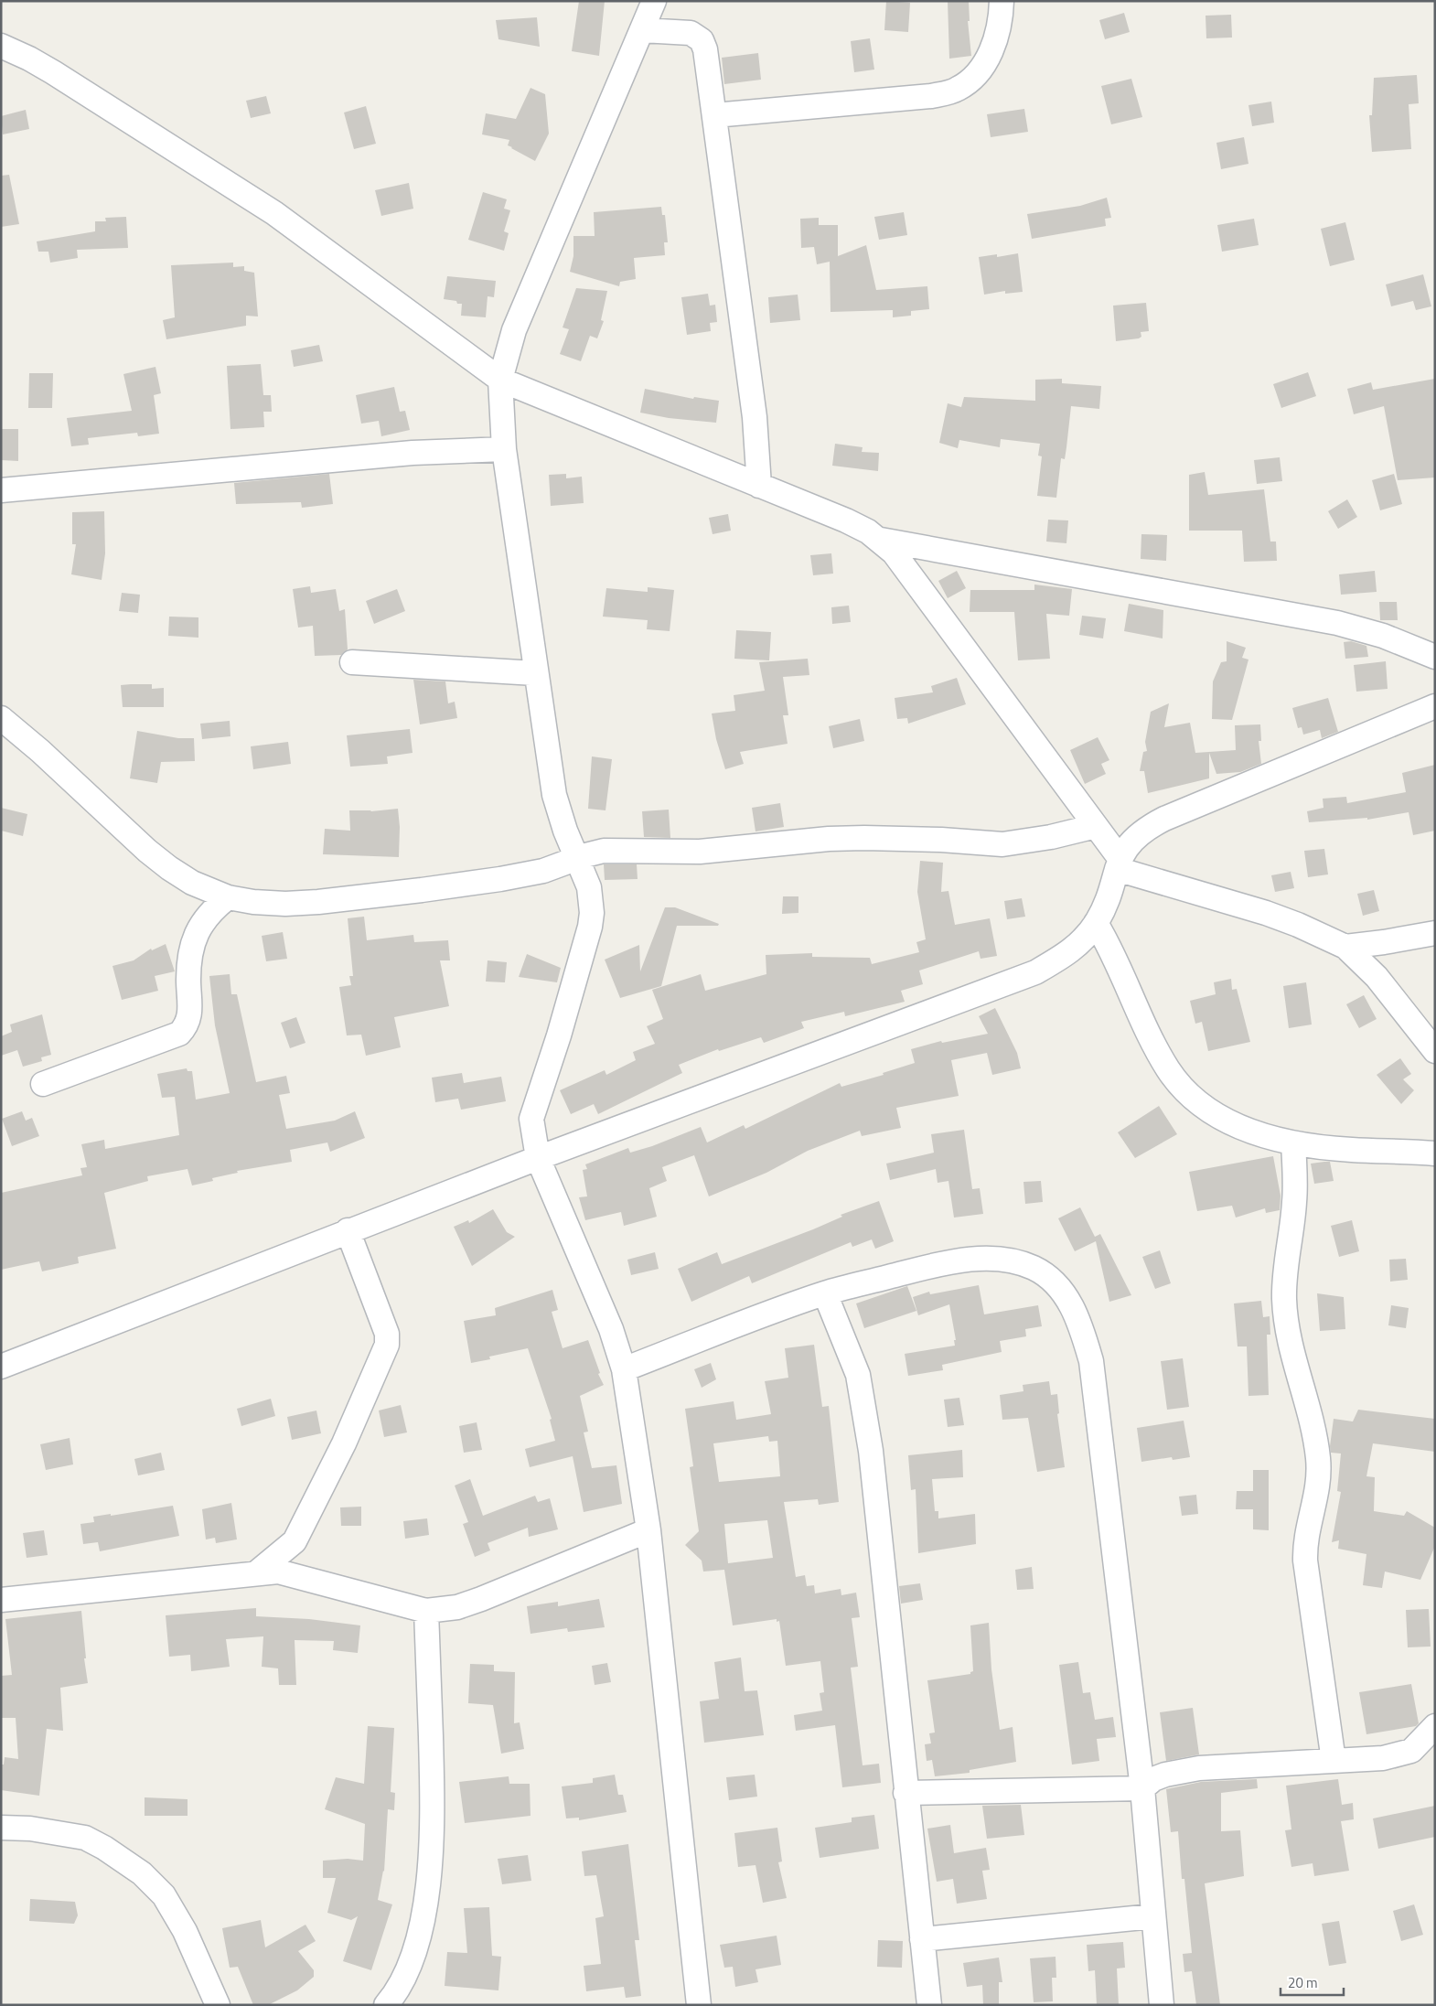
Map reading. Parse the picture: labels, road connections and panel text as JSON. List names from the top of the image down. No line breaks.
{"scale_bar":"20 m"}
